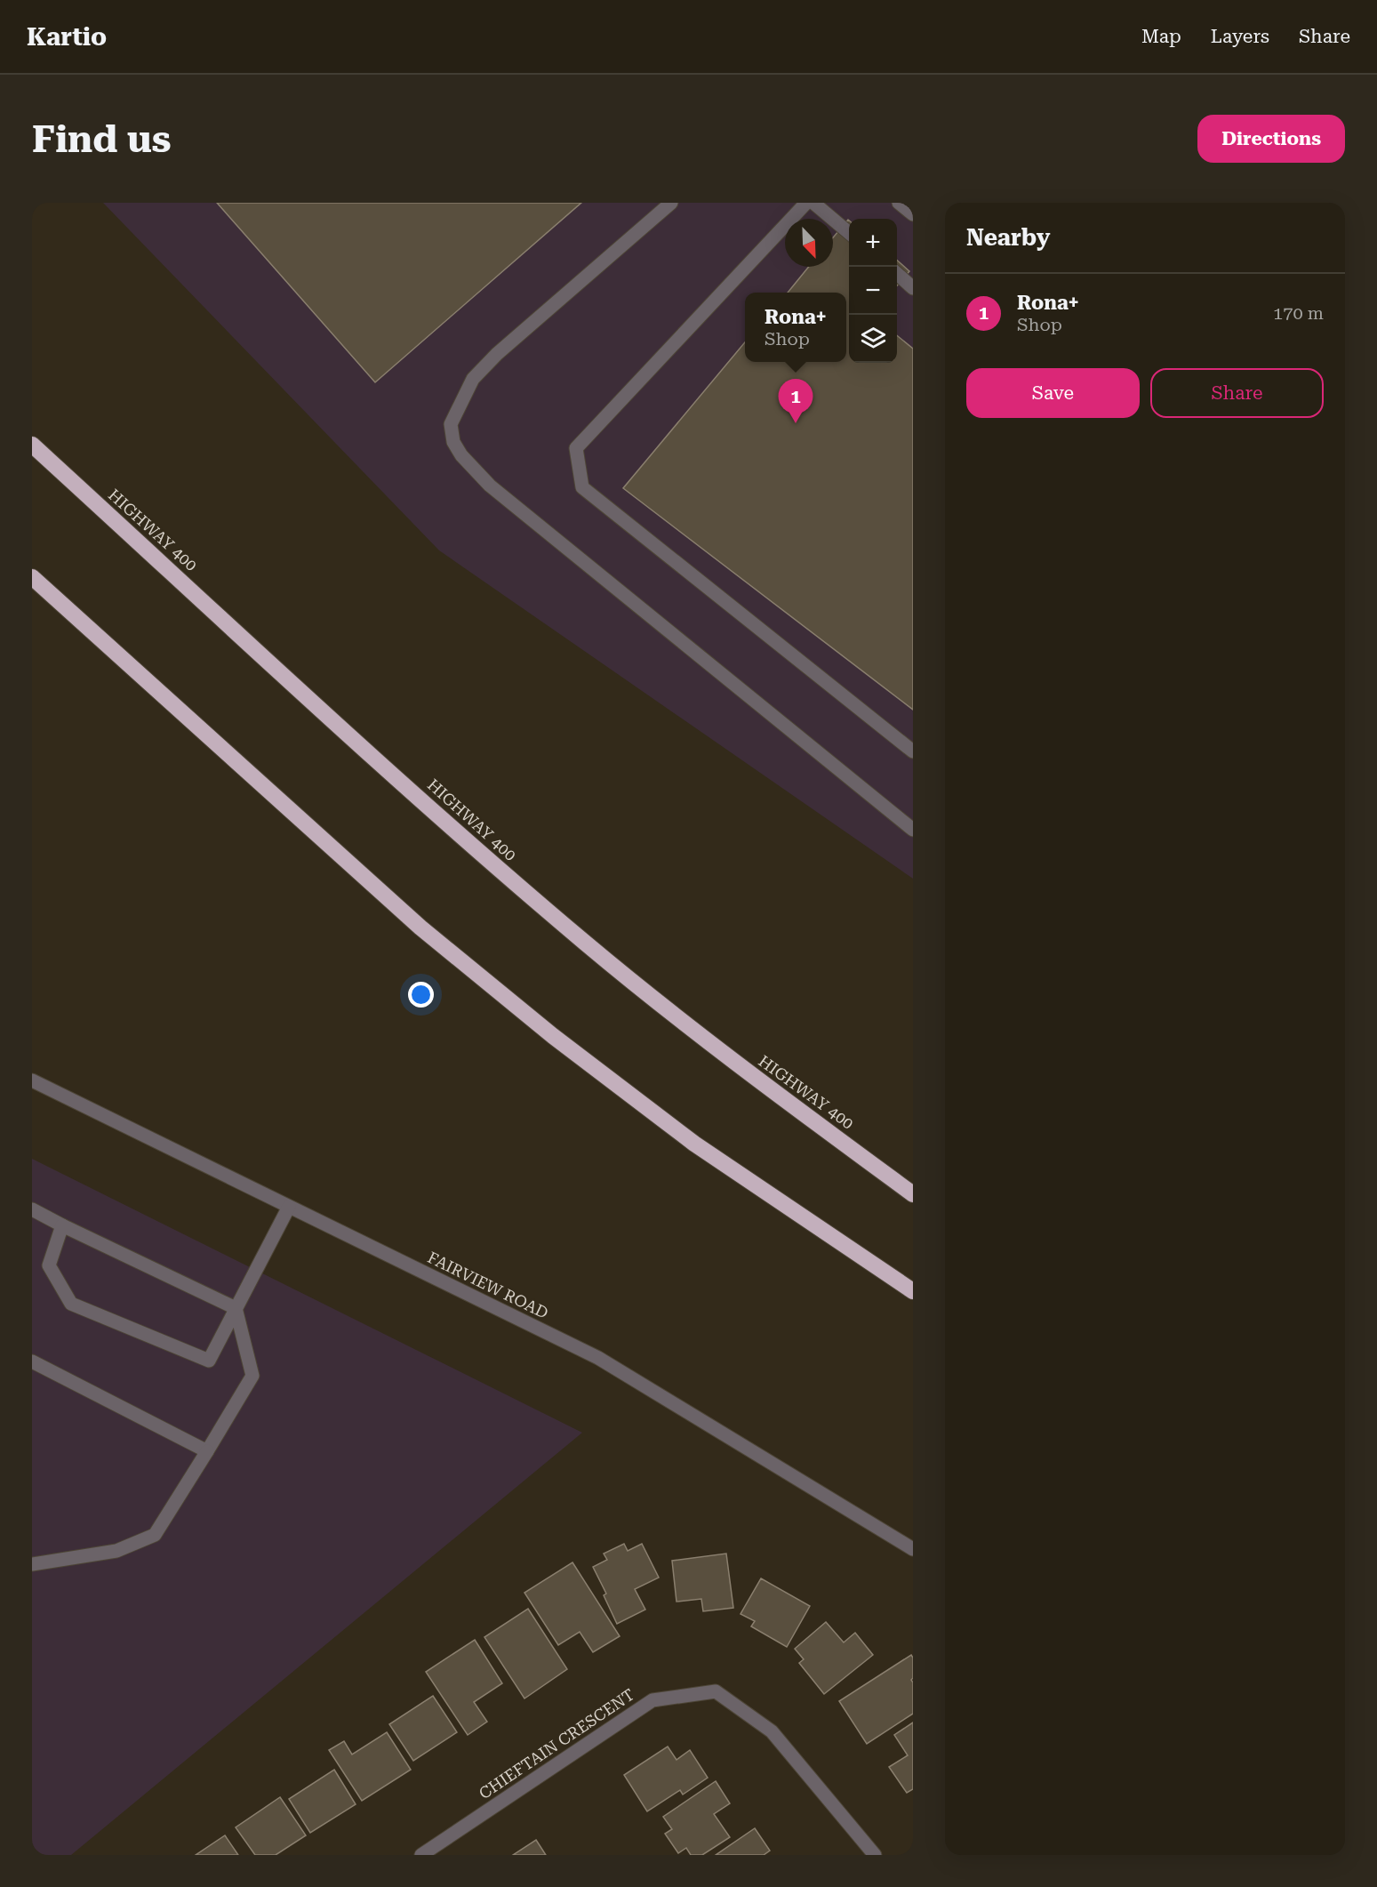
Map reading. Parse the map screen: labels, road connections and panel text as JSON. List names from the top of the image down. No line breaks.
{"streets":{"highway":["HIGHWAY 400"],"street":["FAIRVIEW ROAD","CHIEFTAIN CRESCENT"]},"north":"bottom right","page":{"header":"Kartio","nav":["Map","Layers","Share"],"buttons":["Directions",["Save","Share"]],"title":"Find us","heading":"Nearby","map_buttons":["+","−"],"list":[{"mark":"1","name":"Rona+","note":"Shop","value":"170 m"}],"popup":["Rona+","Shop"],"pins":"1"}}
